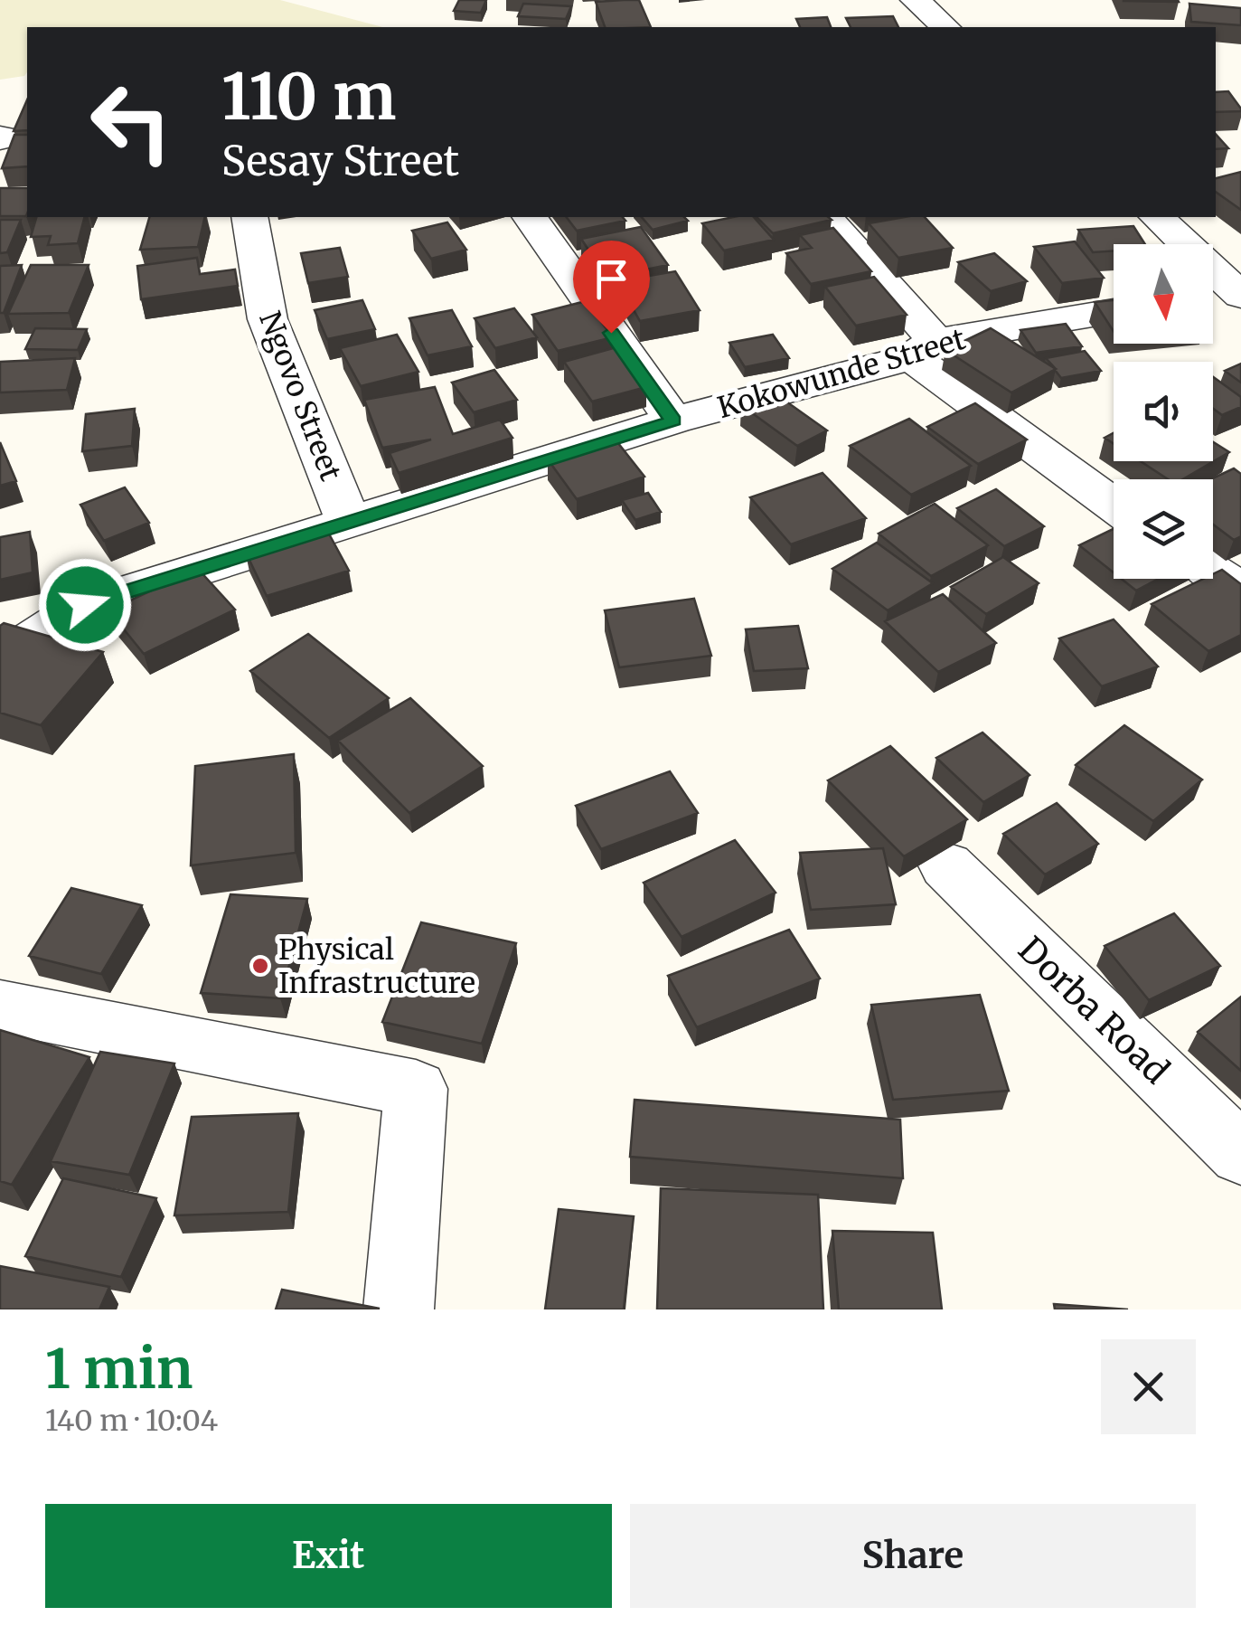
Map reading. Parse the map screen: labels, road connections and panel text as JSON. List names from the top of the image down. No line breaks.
{"streets":{"street":["Kokowunde Street","Ngovo Street","Dorba Road"]},"crossings":[["Kokowunde Street","Ngovo Street"]],"places":["Physical Infrastructure"],"north":"bottom","page":{"turn":["110 m","Sesay Street"],"heading":["1 min","140 m · 10:04"],"buttons":["Exit","Share"]}}
